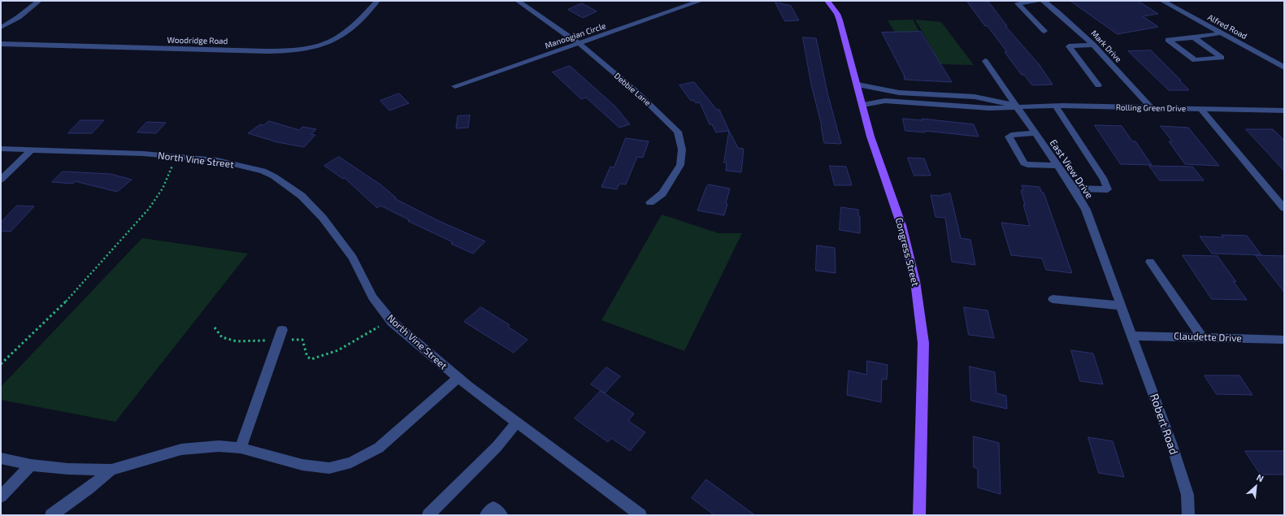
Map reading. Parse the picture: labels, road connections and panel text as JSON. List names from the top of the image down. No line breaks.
{"streets":{"main road":["Congress Street"],"street":["Alfred Road","Manoogian Circle","Woodridge Road","Mark Drive","Debbie Lane","Rolling Green Drive","North Vine Street","East View Drive","Claudette Drive","Robert Road"]},"crossings":[["Manoogian Circle","Debbie Lane"],["Mark Drive","Rolling Green Drive"],["Rolling Green Drive","East View Drive"],["Rolling Green Drive","Congress Street"],["East View Drive","Claudette Drive"],["East View Drive","Robert Road"],["Claudette Drive","Robert Road"]],"north":"top right"}
